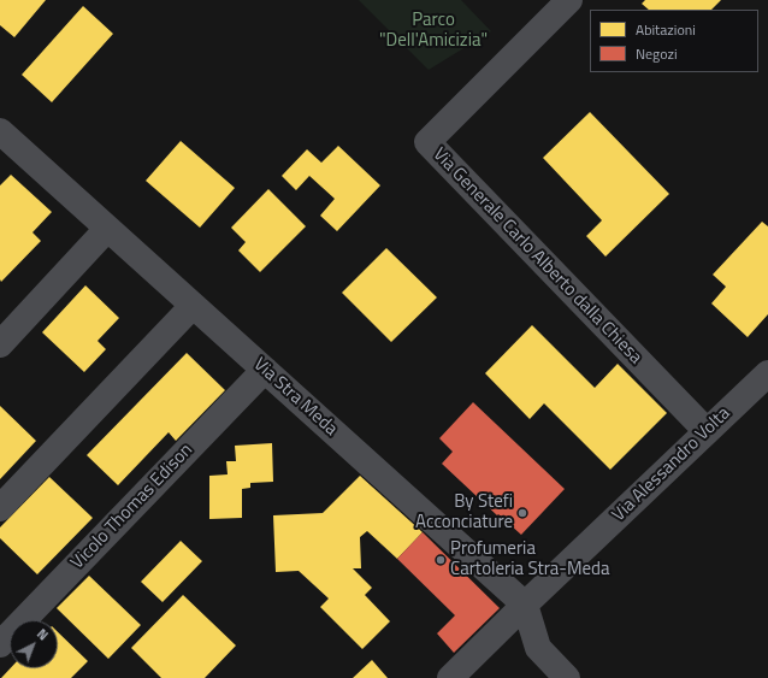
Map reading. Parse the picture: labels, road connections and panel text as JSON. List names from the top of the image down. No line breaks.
{"streets":{"street":["Via Generale Carlo Alberto dalla Chiesa","Via Stra Meda","Via Alessandro Volta","Vicolo Thomas Edison"]},"crossings":[["Via Generale Carlo Alberto dalla Chiesa","Via Alessandro Volta"],["Via Stra Meda","Via Alessandro Volta"],["Via Stra Meda","Vicolo Thomas Edison"]],"parks":["Parco \"Dell'Amicizia\""],"places":["By Stefi Acconciature","Profumeria Cartoleria Stra-Meda"],"legend":["Abitazioni","Negozi"],"north":"top right"}
